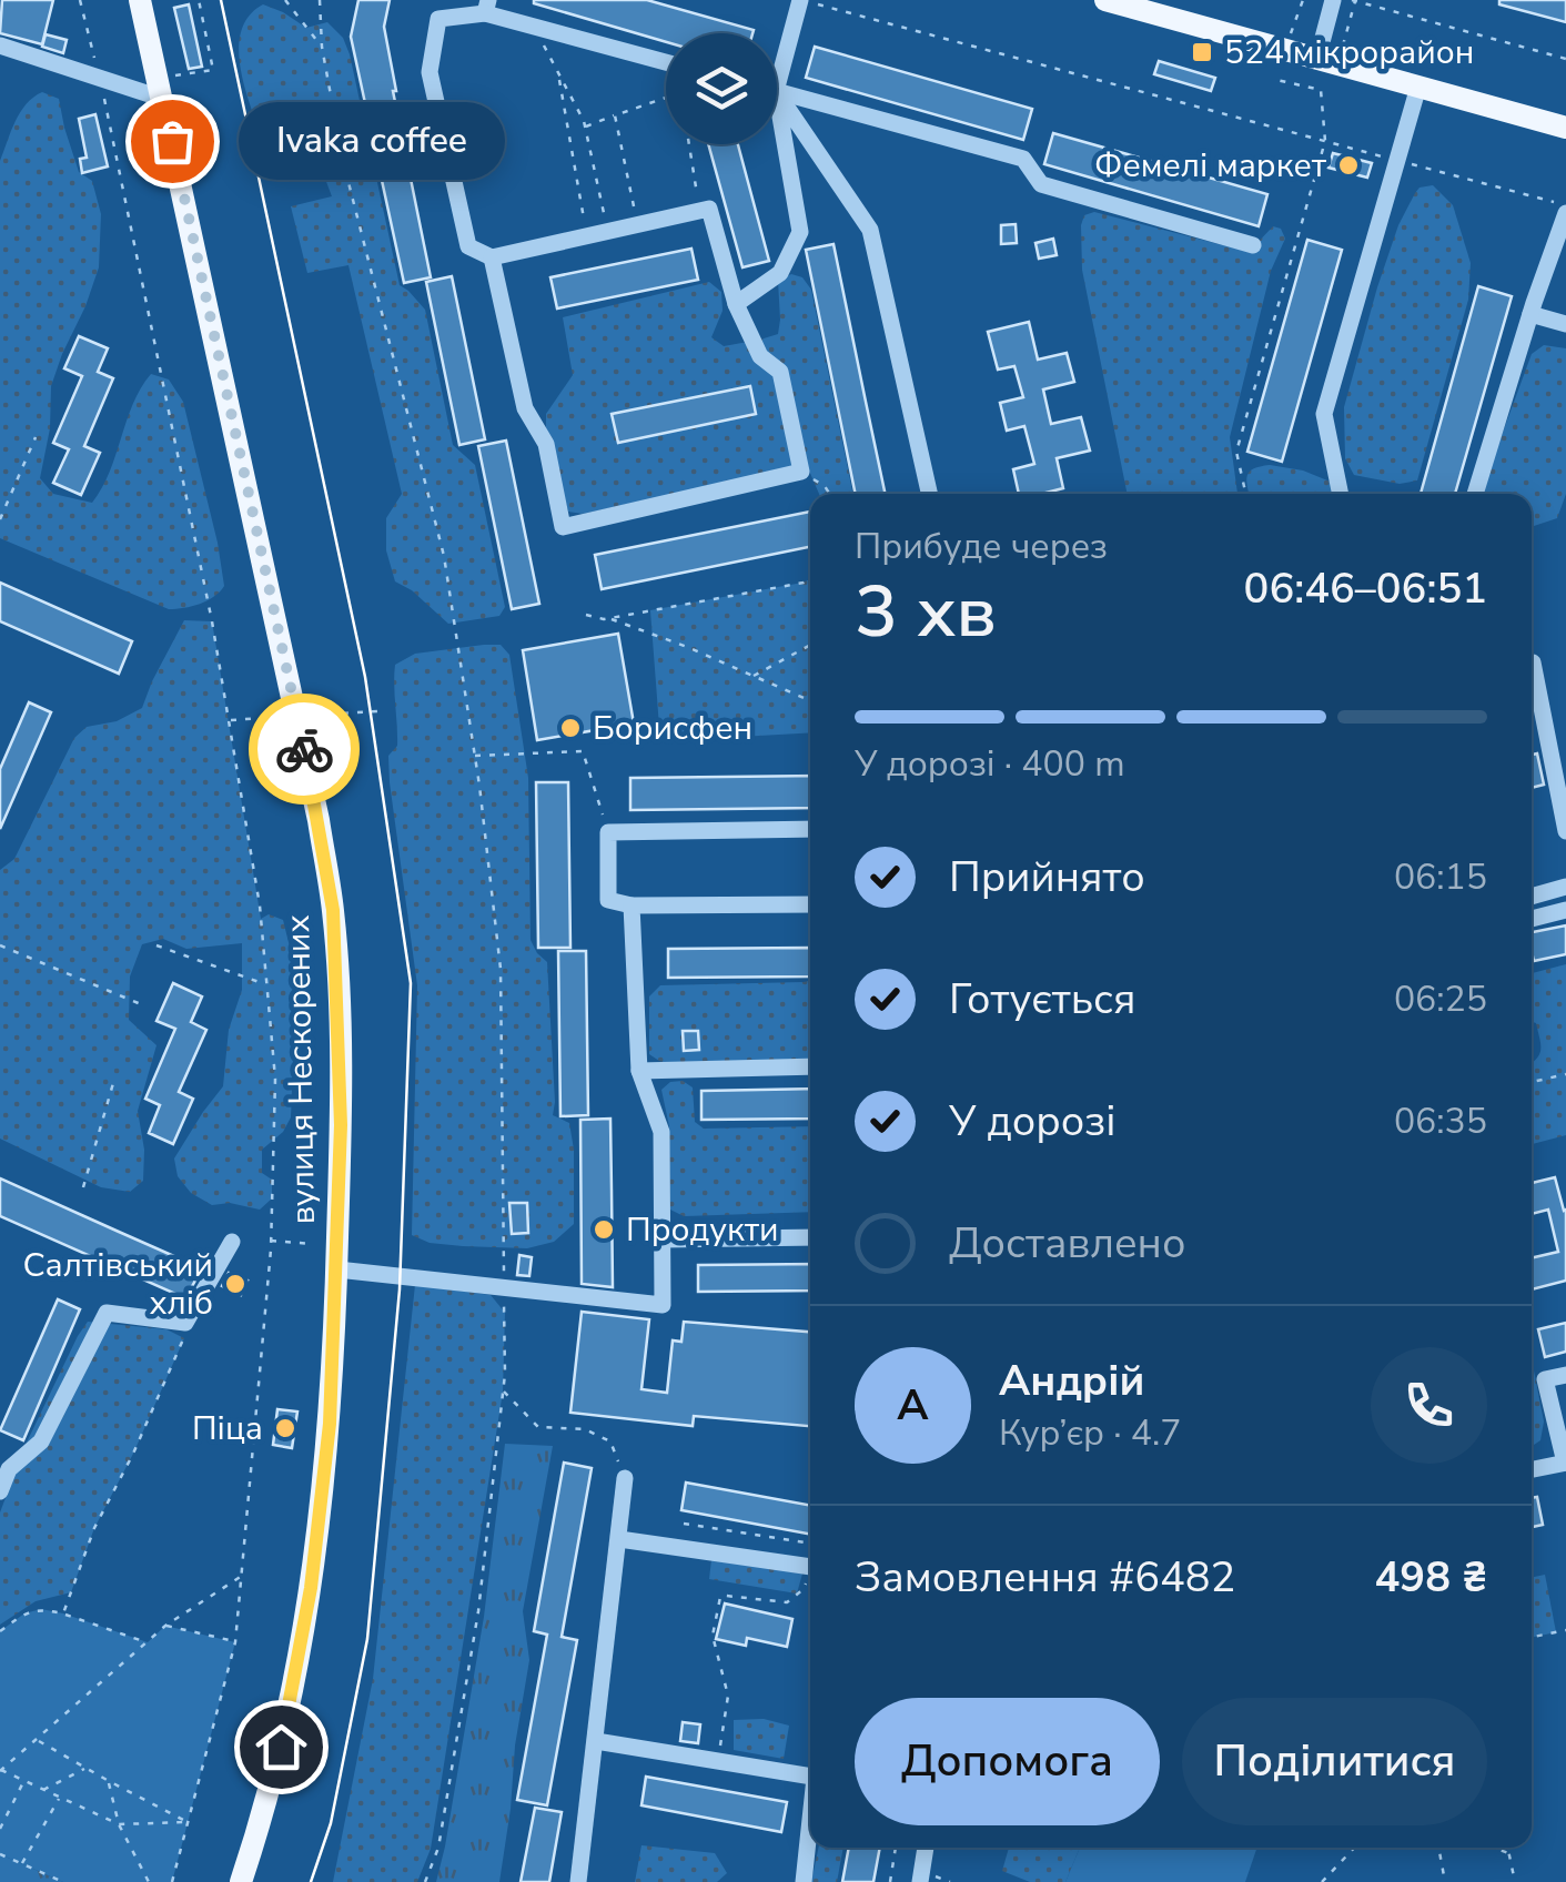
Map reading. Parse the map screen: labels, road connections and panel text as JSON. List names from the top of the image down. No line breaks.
{"streets":{"main road":["вулиця Нескорених"]},"places":{"transit":["524 мікрорайон"],"other":["Ivaka coffee","Фемелі маркет","Борисфен","Продукти","Салтівський хліб","Піца"]},"page":{"bubble":"Ivaka coffee","heading":["3 хв","Прибуде через","06:46–06:51"],"panel":["Андрій","Кур’єр · 4.7","Замовлення #6482","498 ₴"],"bar":"У дорозі · 400 m","list":[["Прийнято","06:15"],["Готується","06:25"],["У дорозі","06:35"],"Доставлено"],"round":"А","buttons":["Допомога","Поділитися"]}}
